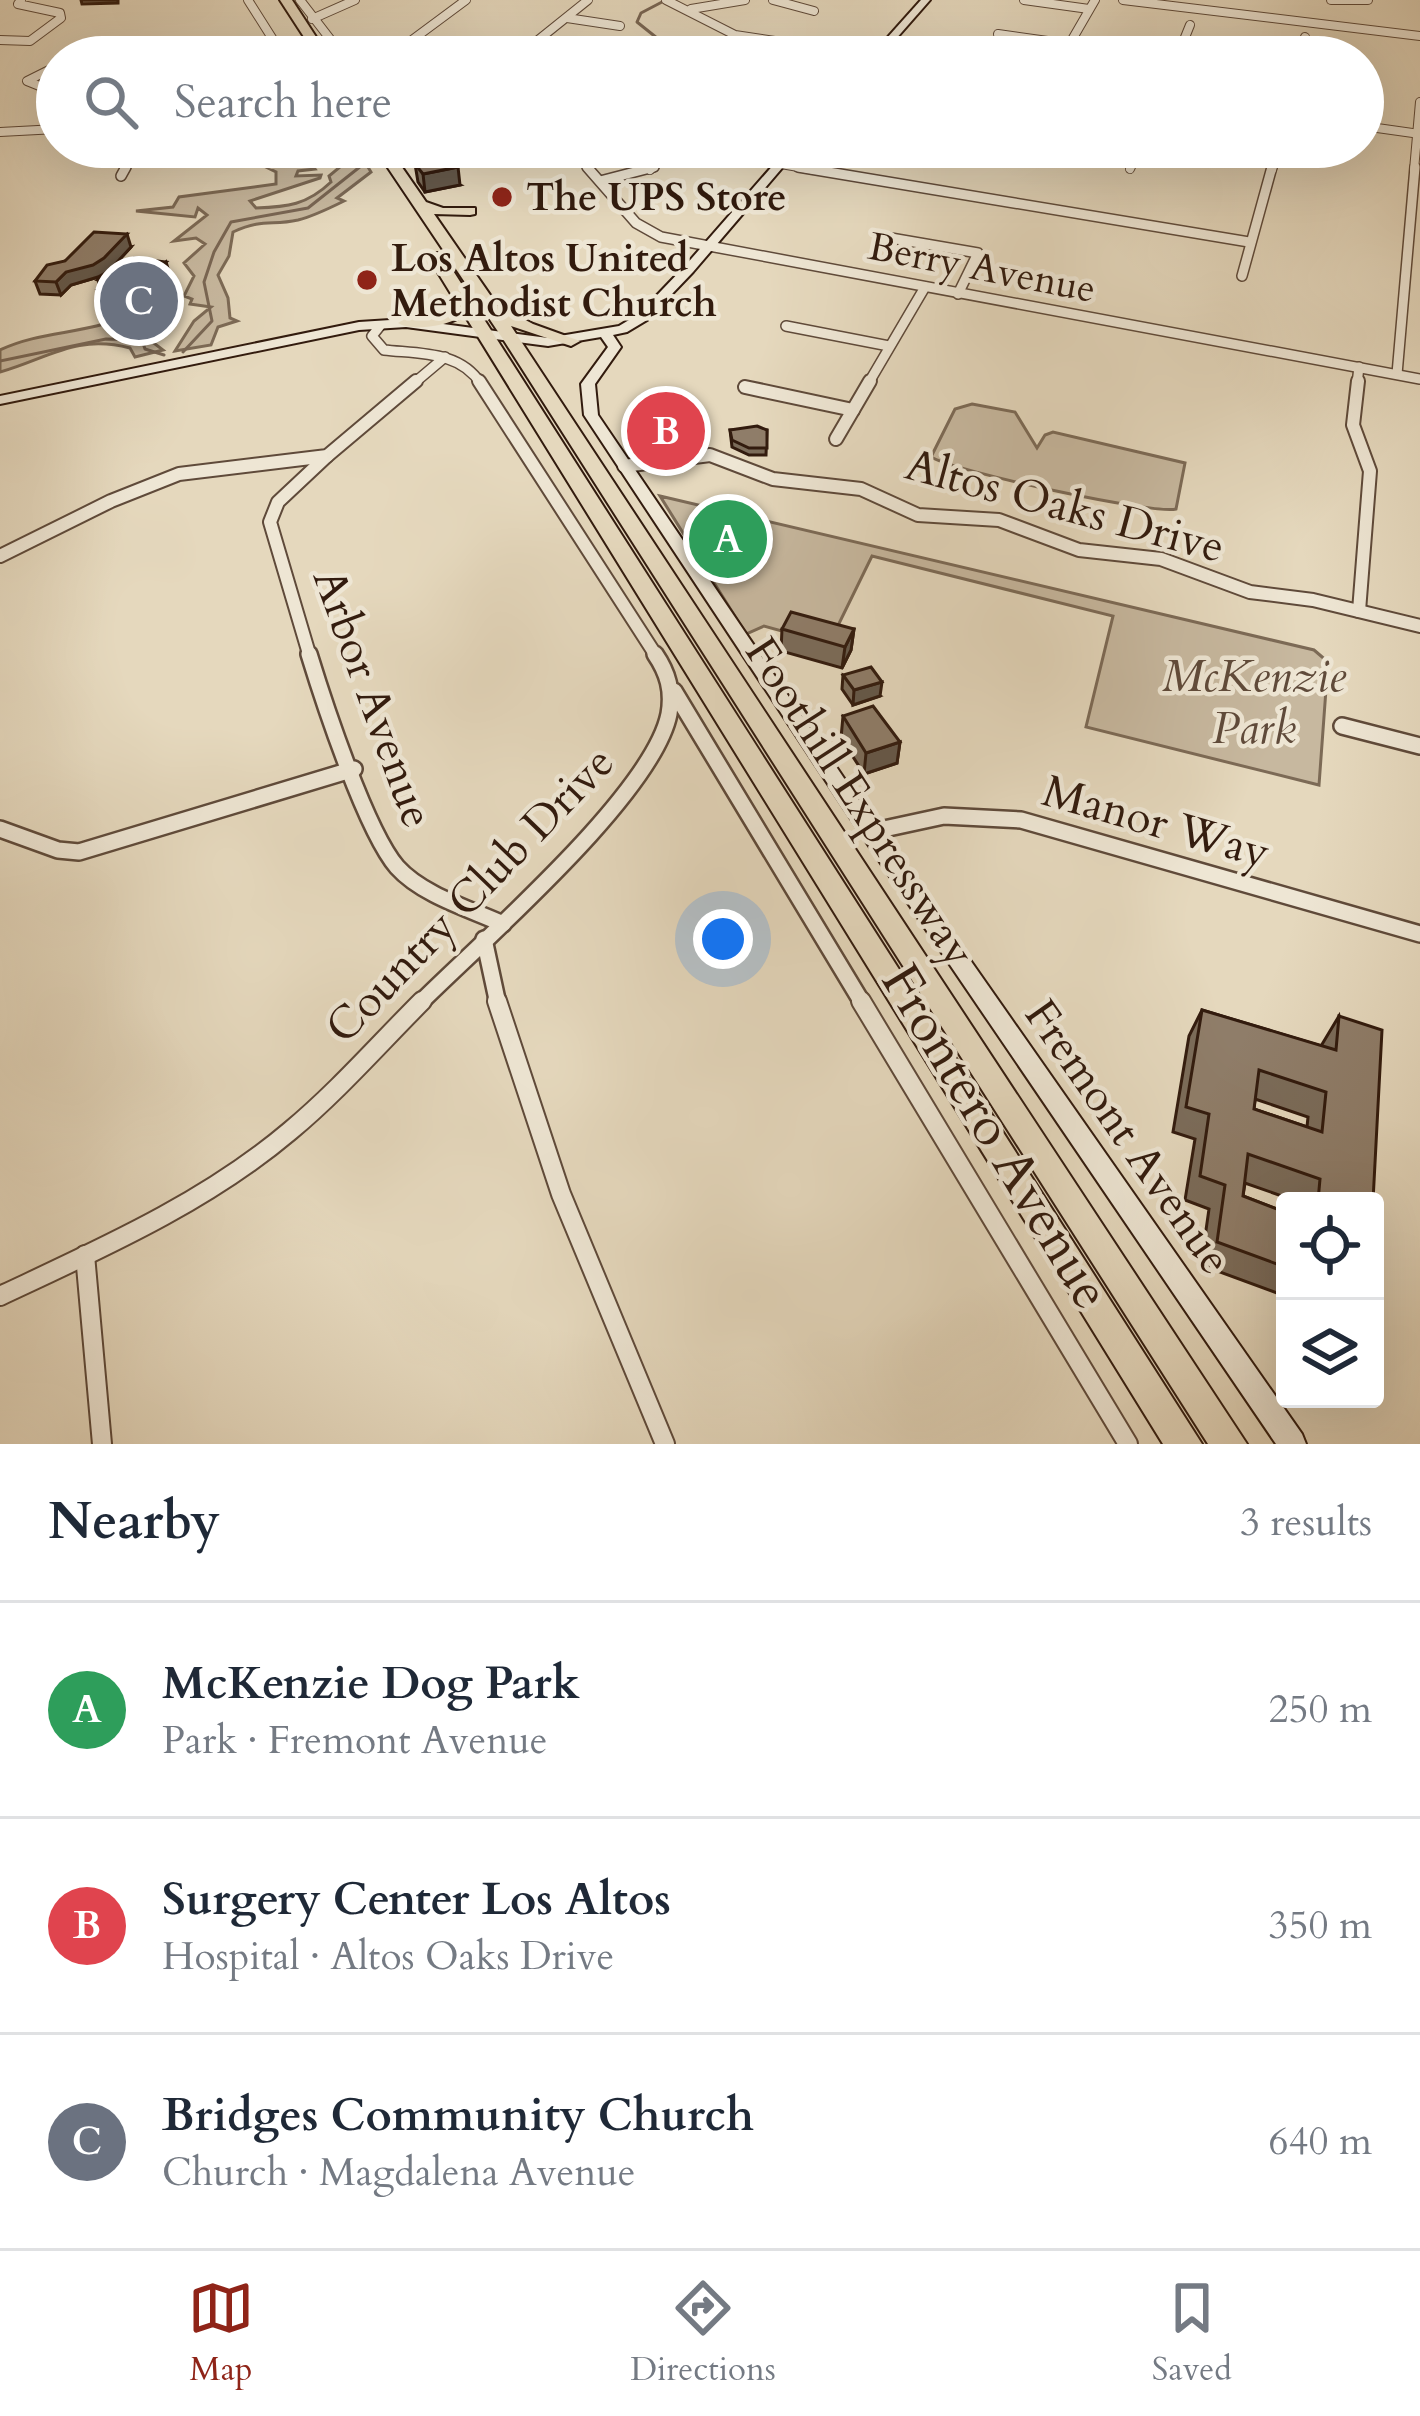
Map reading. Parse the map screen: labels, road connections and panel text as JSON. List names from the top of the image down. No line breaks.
{"streets":{"highway":["Foothill Expressway"],"street":["Berry Avenue","Altos Oaks Drive","Arbor Avenue","Manor Way","Country Club Drive","Frontero Avenue","Fremont Avenue"]},"crossings":[["Altos Oaks Drive","Fremont Avenue"],["Arbor Avenue","Country Club Drive"],["Manor Way","Fremont Avenue"],["Country Club Drive","Frontero Avenue"]],"parks":["McKenzie Park"],"places":["The UPS Store","Los Altos United Methodist Church"],"page":{"search":"Search here","pins":["C","B","A"],"heading":["Nearby","3 results"],"list":[{"mark":"A","name":"McKenzie Dog Park","note":"Park · Fremont Avenue","value":"250 m"},{"mark":"B","name":"Surgery Center Los Altos","note":"Hospital · Altos Oaks Drive","value":"350 m"},{"mark":"C","name":"Bridges Community Church","note":"Church · Magdalena Avenue","value":"640 m"}],"nav":["Map","Directions","Saved"]}}
